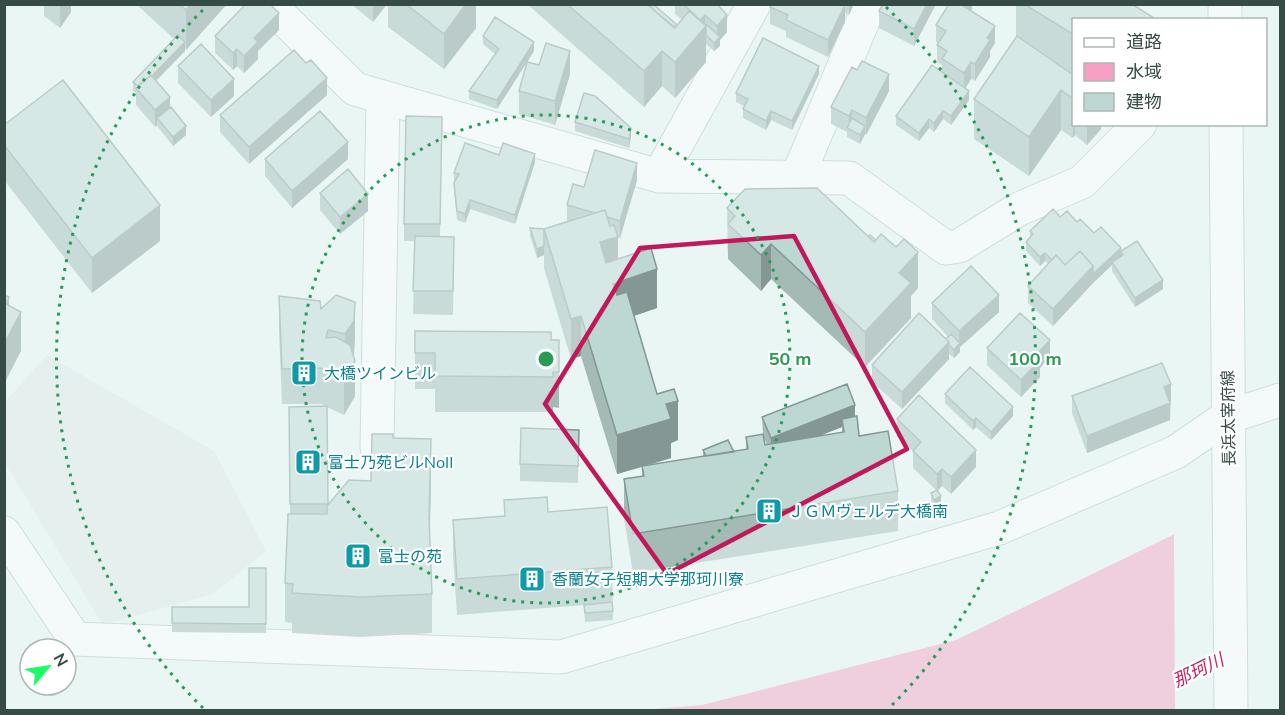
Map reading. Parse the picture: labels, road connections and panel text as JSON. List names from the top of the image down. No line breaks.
{"streets":{"street":["長浜太宰府線"]},"water":["那珂川"],"places":{"building":["大橋ツインビル","富士乃苑ビルNoII","ＪＧＭヴェルデ大橋南","富士の苑","香蘭女子短期大学那珂川寮"]},"legend":["道路","水域","建物"],"north":"top right","rings":["50 m","100 m"]}
